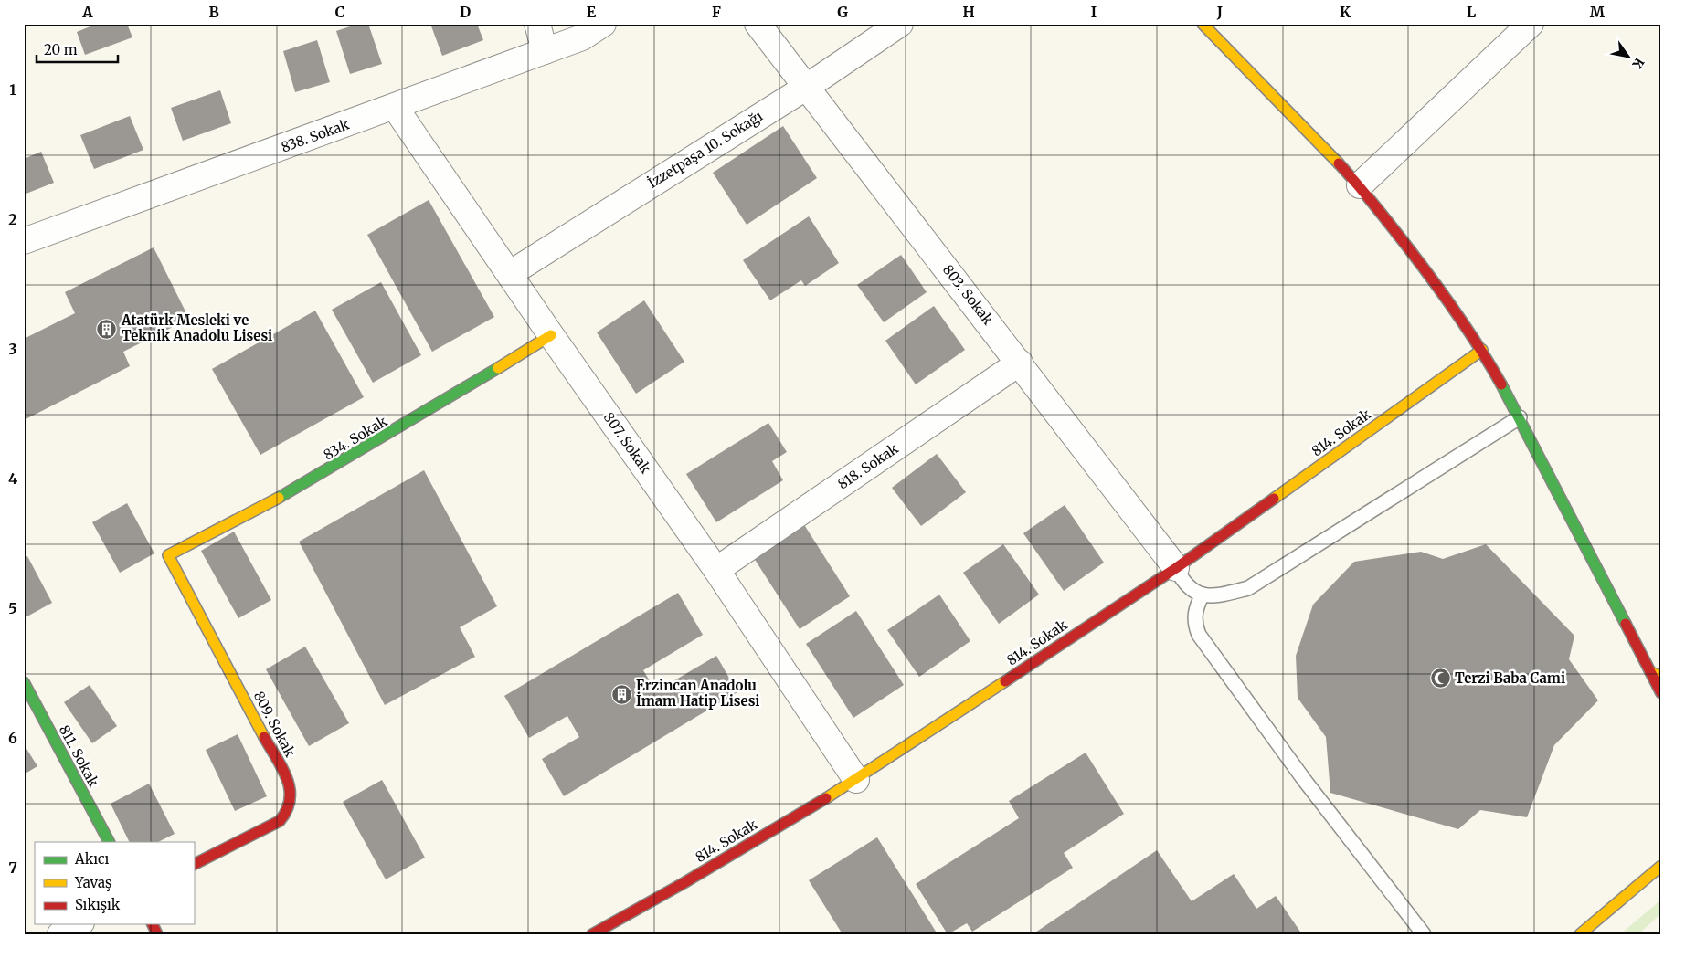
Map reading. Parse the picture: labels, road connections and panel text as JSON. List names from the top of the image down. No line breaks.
{"streets":{"street":["838. Sokak","İzzetpaşa 10. Sokağı","803. Sokak","814. Sokak","834. Sokak","807. Sokak","818. Sokak","809. Sokak","811. Sokak"]},"crossings":[["838. Sokak","807. Sokak"],["İzzetpaşa 10. Sokağı","803. Sokak"],["İzzetpaşa 10. Sokağı","807. Sokak"],["803. Sokak","814. Sokak"],["803. Sokak","818. Sokak"],["814. Sokak","807. Sokak"],["834. Sokak","807. Sokak"],["834. Sokak","809. Sokak"],["807. Sokak","818. Sokak"]],"places":{"building":["Atatürk Mesleki ve Teknik Anadolu Lisesi","Erzincan Anadolu İmam Hatip Lisesi"],"mosque":["Terzi Baba Cami"]},"legend":["Akıcı","Yavaş","Sıkışık"],"scale_bar":"20 m","north":"bottom right","grid":{"columns":["A","B","C","D","E","F","G","H","I","J","K","L","M"],"rows":["1","2","3","4","5","6","7"]}}
